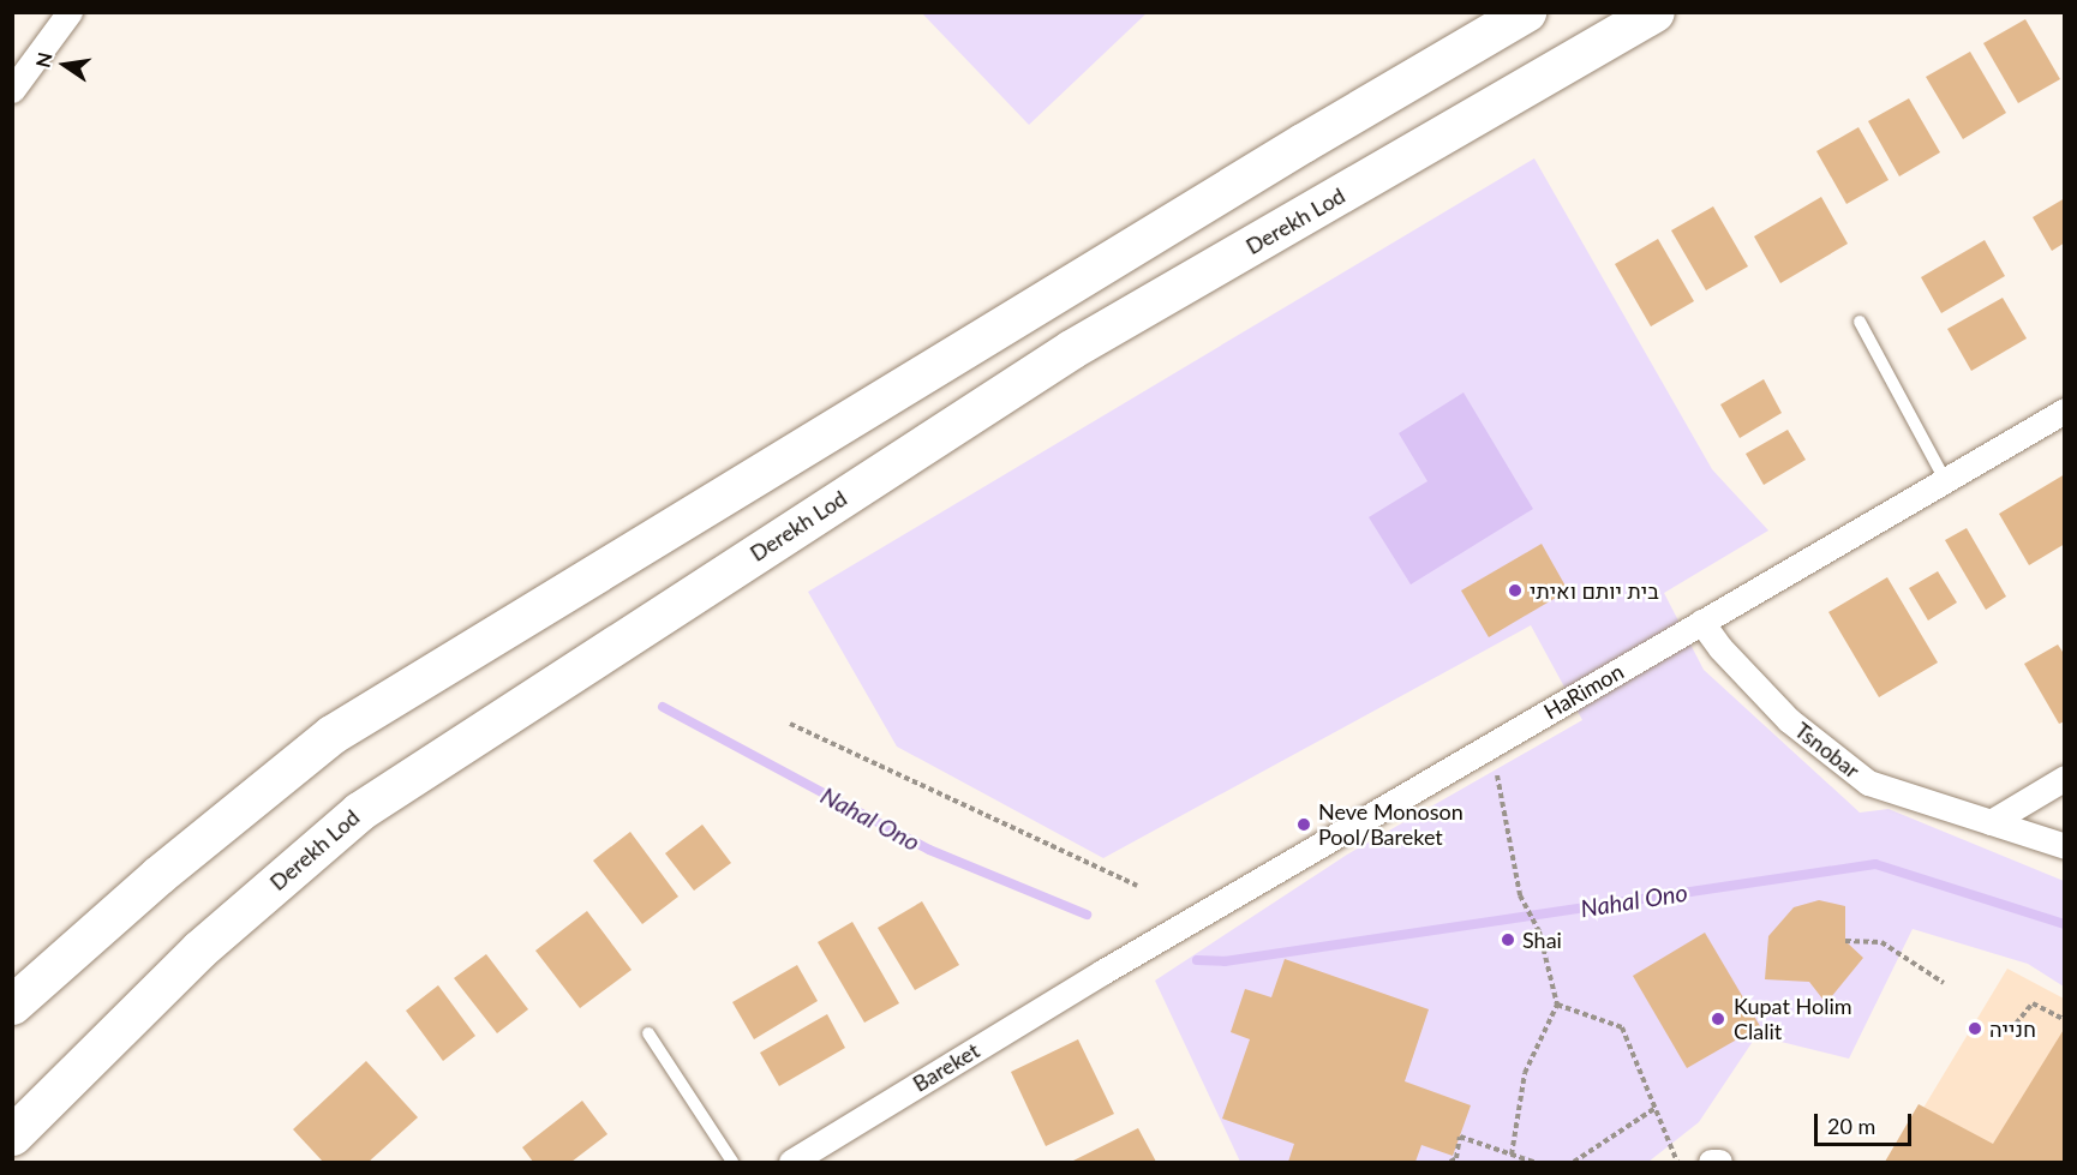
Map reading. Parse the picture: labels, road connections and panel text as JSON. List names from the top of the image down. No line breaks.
{"streets":{"main road":["Derekh Lod"],"street":["HaRimon","Tsnobar","Bareket"]},"crossings":[["HaRimon","Tsnobar"],["HaRimon","Bareket"]],"water":["Nahal Ono"],"places":["בית יותם ואיתי","Neve Monoson Pool/Bareket","Shai","Kupat Holim Clalit","חנייה"],"scale_bar":"20 m","north":"left"}
